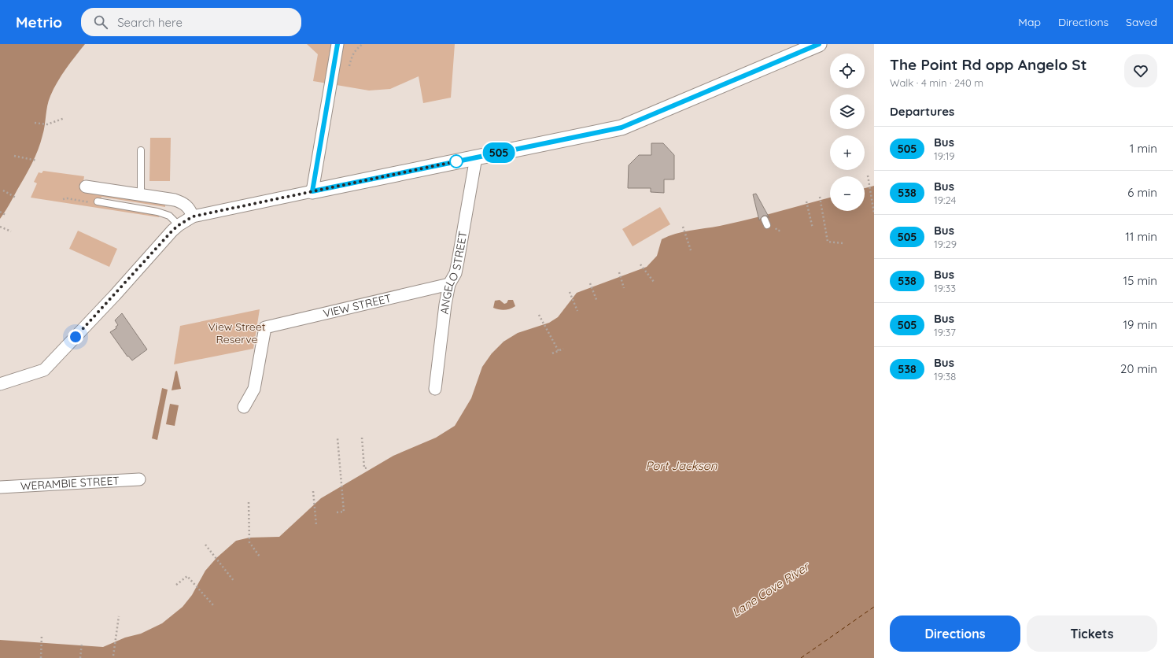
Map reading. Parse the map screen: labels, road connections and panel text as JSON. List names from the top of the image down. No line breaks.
{"streets":{"street":["ANGELO STREET","VIEW STREET","WERAMBIE STREET"]},"crossings":[["ANGELO STREET","VIEW STREET"]],"water":["Port Jackson","Lane Cove River"],"parks":["View Street Reserve"],"lines":["bus line 505"],"page":{"header":"Metrio","search":"Search here","nav":["Map","Directions","Saved"],"on_map":"505","heading":[["The Point Rd opp Angelo St","Walk · 4 min · 240 m"],"Departures"],"map_buttons":["+","−"],"list":[{"mark":"505","name":"Bus","note":"19:19","value":"1 min"},{"mark":"538","name":"Bus","note":"19:24","value":"6 min"},{"mark":"505","name":"Bus","note":"19:29","value":"11 min"},{"mark":"538","name":"Bus","note":"19:33","value":"15 min"},{"mark":"505","name":"Bus","note":"19:37","value":"19 min"},{"mark":"538","name":"Bus","note":"19:38","value":"20 min"}],"buttons":["Directions","Tickets"]}}
